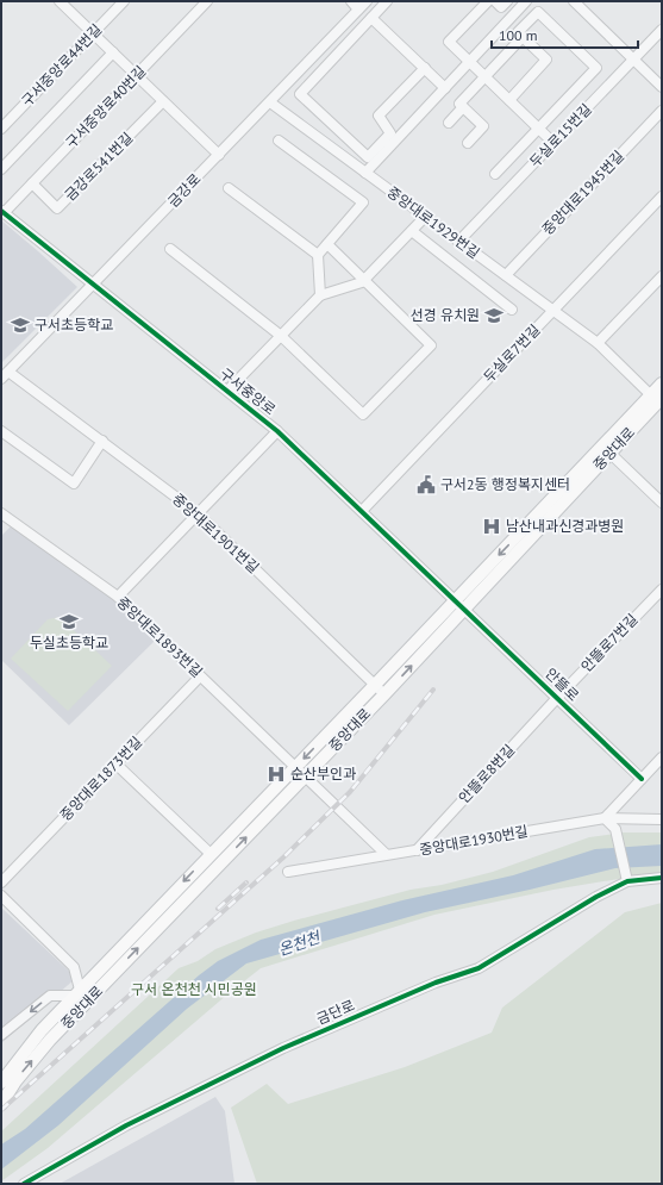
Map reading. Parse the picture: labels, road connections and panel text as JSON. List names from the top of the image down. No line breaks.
{"streets":{"main road":["중앙대로"],"street":["구서중앙로44번길","구서중앙로40번길","두실로15번길","금강로541번길","금강로","중앙대로1945번길","중앙대로1929번길","두실로7번길","구서중앙로","중앙대로1901번길","중앙대로1893번길","안뜰로7번길","안뜰로","안뜰로8번길","중앙대로1873번길","중앙대로1930번길","금단로"]},"crossings":[["구서중앙로40번길","금강로541번길"],["구서중앙로40번길","구서중앙로"],["두실로15번길","중앙대로1929번길"],["금강로","중앙대로1929번길"],["금강로","구서중앙로"],["금강로","중앙대로1901번길"],["중앙대로1945번길","중앙대로1929번길"],["중앙대로1929번길","두실로7번길"],["중앙대로1929번길","중앙대로"],["두실로7번길","구서중앙로"],["구서중앙로","중앙대로"],["구서중앙로","안뜰로"],["중앙대로","중앙대로1901번길"],["중앙대로","중앙대로1893번길"],["중앙대로","안뜰로"],["중앙대로1893번길","중앙대로1873번길"],["중앙대로1893번길","중앙대로1930번길"],["안뜰로7번길","안뜰로"],["안뜰로7번길","안뜰로8번길"],["안뜰로","안뜰로8번길"],["안뜰로8번길","중앙대로1930번길"]],"water":["온천천"],"parks":["구서 온천천 시민공원"],"places":{"school or university":["선경 유치원","구서초등학교","두실초등학교"],"public building":["구서2동 행정복지센터"],"hospital":["남산내과신경과병원","순산부인과"]},"scale_bar":"100 m"}
